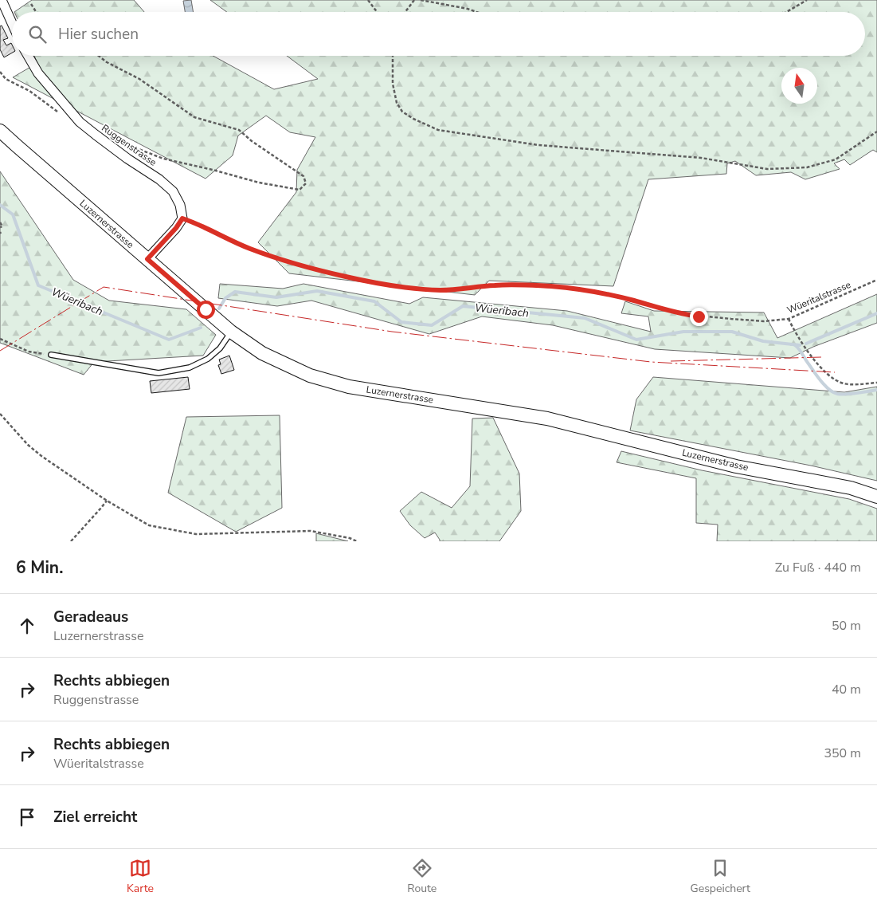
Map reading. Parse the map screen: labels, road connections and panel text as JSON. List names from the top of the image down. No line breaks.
{"streets":{"main road":["Luzernerstrasse"],"street":["Ruggenstrasse"],"path":["Wüeritalstrasse"]},"crossings":[["Ruggenstrasse","Wüeritalstrasse"]],"water":["Wüeribach"],"north":"top","page":{"search":"Hier suchen","heading":["6 Min.","Zu Fuß · 440 m"],"list":[["Geradeaus","Luzernerstrasse","50 m"],["Rechts abbiegen","Ruggenstrasse","40 m"],["Rechts abbiegen","Wüeritalstrasse","350 m"],"Ziel erreicht"],"nav":["Karte","Route","Gespeichert"]}}
